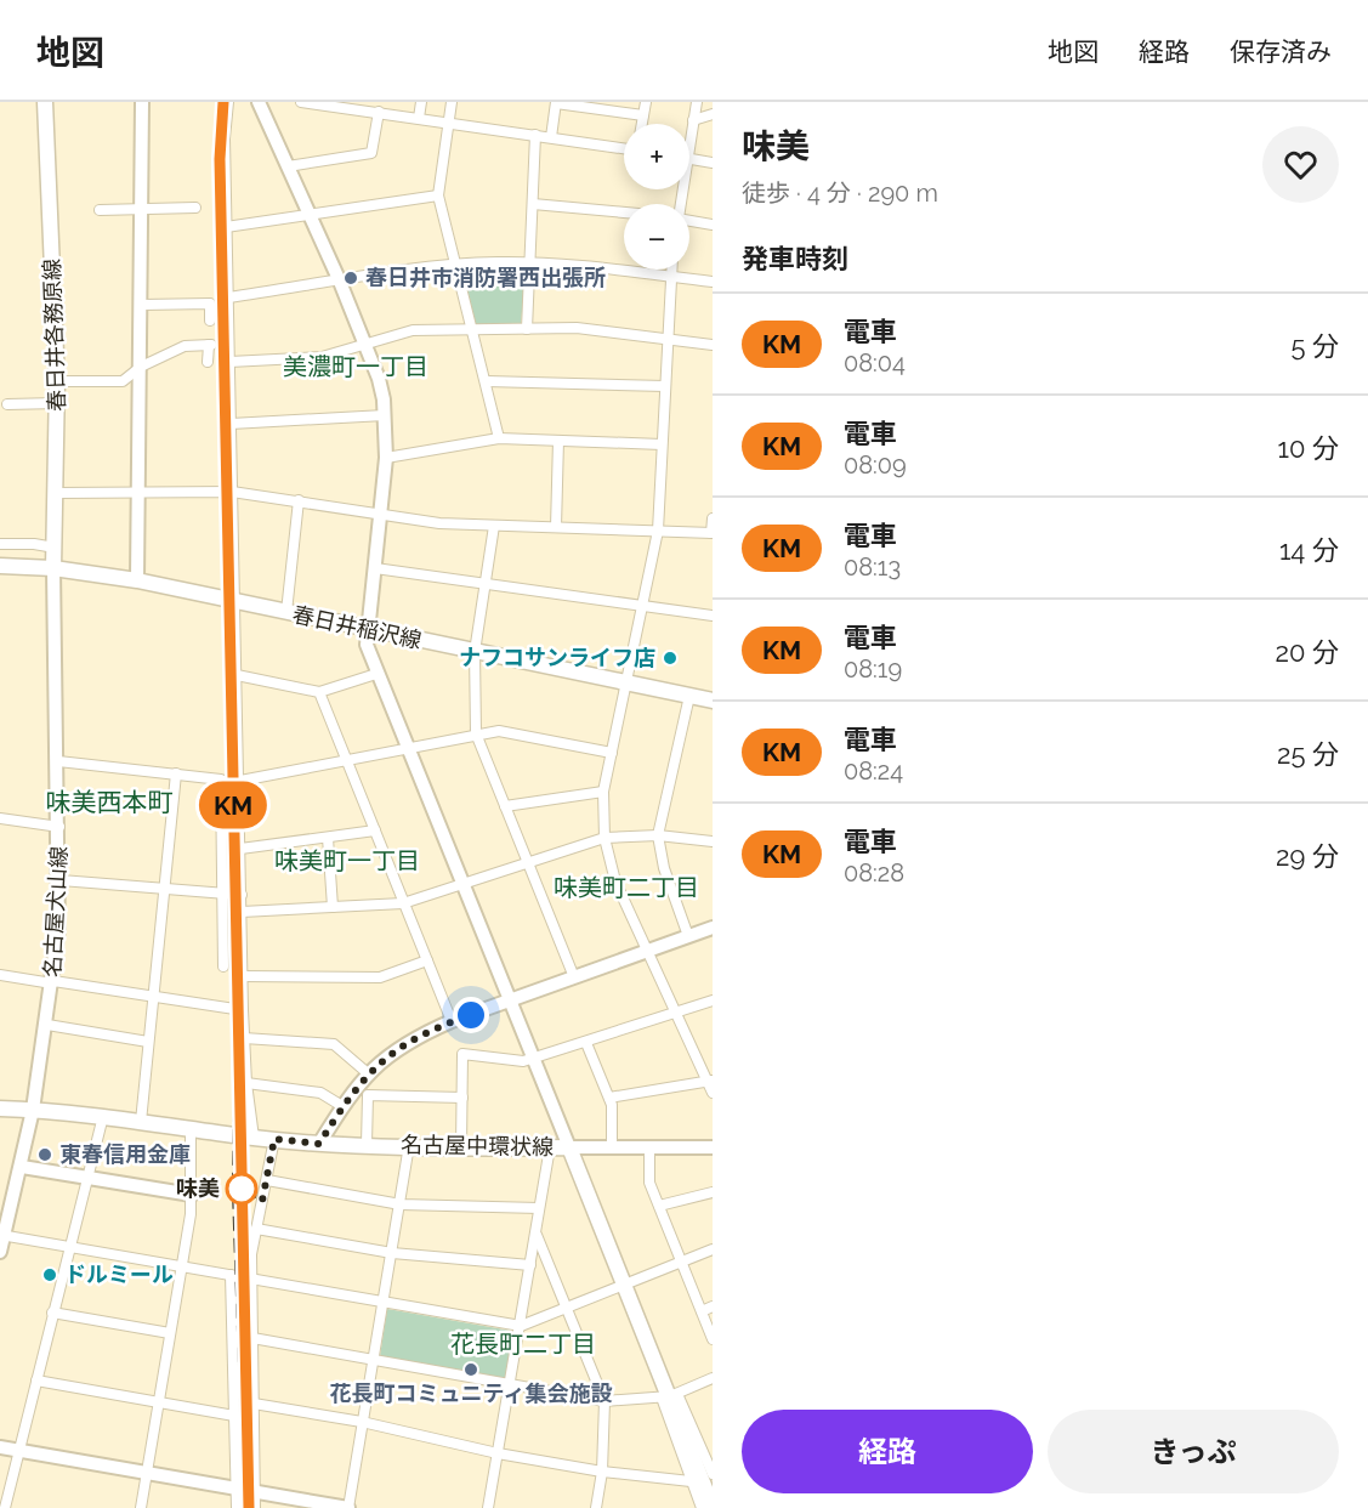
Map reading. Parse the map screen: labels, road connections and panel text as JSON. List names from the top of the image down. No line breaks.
{"streets":{"main road":["春日井各務原線","春日井稲沢線","名古屋中環状線"],"street":["名古屋犬山線"]},"crossings":[["春日井各務原線","春日井稲沢線"],["春日井各務原線","名古屋犬山線"],["春日井稲沢線","名古屋犬山線"],["名古屋犬山線","名古屋中環状線"]],"districts":["美濃町一丁目","味美西本町","味美町一丁目","味美町二丁目","花長町二丁目"],"places":["春日井市消防署西出張所","ナフコサンライフ店","東春信用金庫","味美","ドルミール","花長町コミュニティ集会施設"],"page":{"header":"地図","nav":["地図","経路","保存済み"],"on_map":"KM","heading":[["味美","徒歩 · 4 分 · 290 m"],"発車時刻"],"map_buttons":["+","−"],"list":[{"mark":"KM","name":"電車","note":"08:04","value":"5 分"},{"mark":"KM","name":"電車","note":"08:09","value":"10 分"},{"mark":"KM","name":"電車","note":"08:13","value":"14 分"},{"mark":"KM","name":"電車","note":"08:19","value":"20 分"},{"mark":"KM","name":"電車","note":"08:24","value":"25 分"},{"mark":"KM","name":"電車","note":"08:28","value":"29 分"}],"buttons":["経路","きっぷ"]}}
